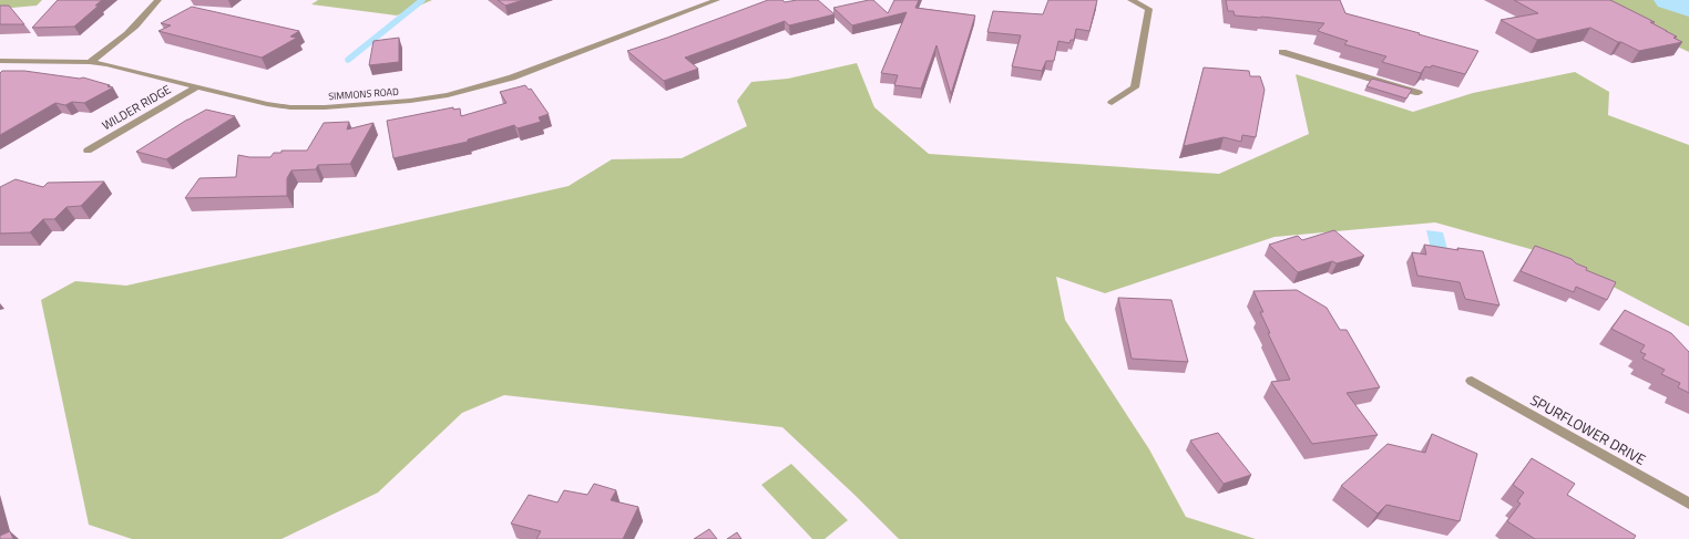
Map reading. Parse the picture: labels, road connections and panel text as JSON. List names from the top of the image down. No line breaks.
{"streets":{"street":["SIMMONS ROAD","WILDER RIDGE","SPURFLOWER DRIVE"]},"crossings":[["SIMMONS ROAD","WILDER RIDGE"]]}
